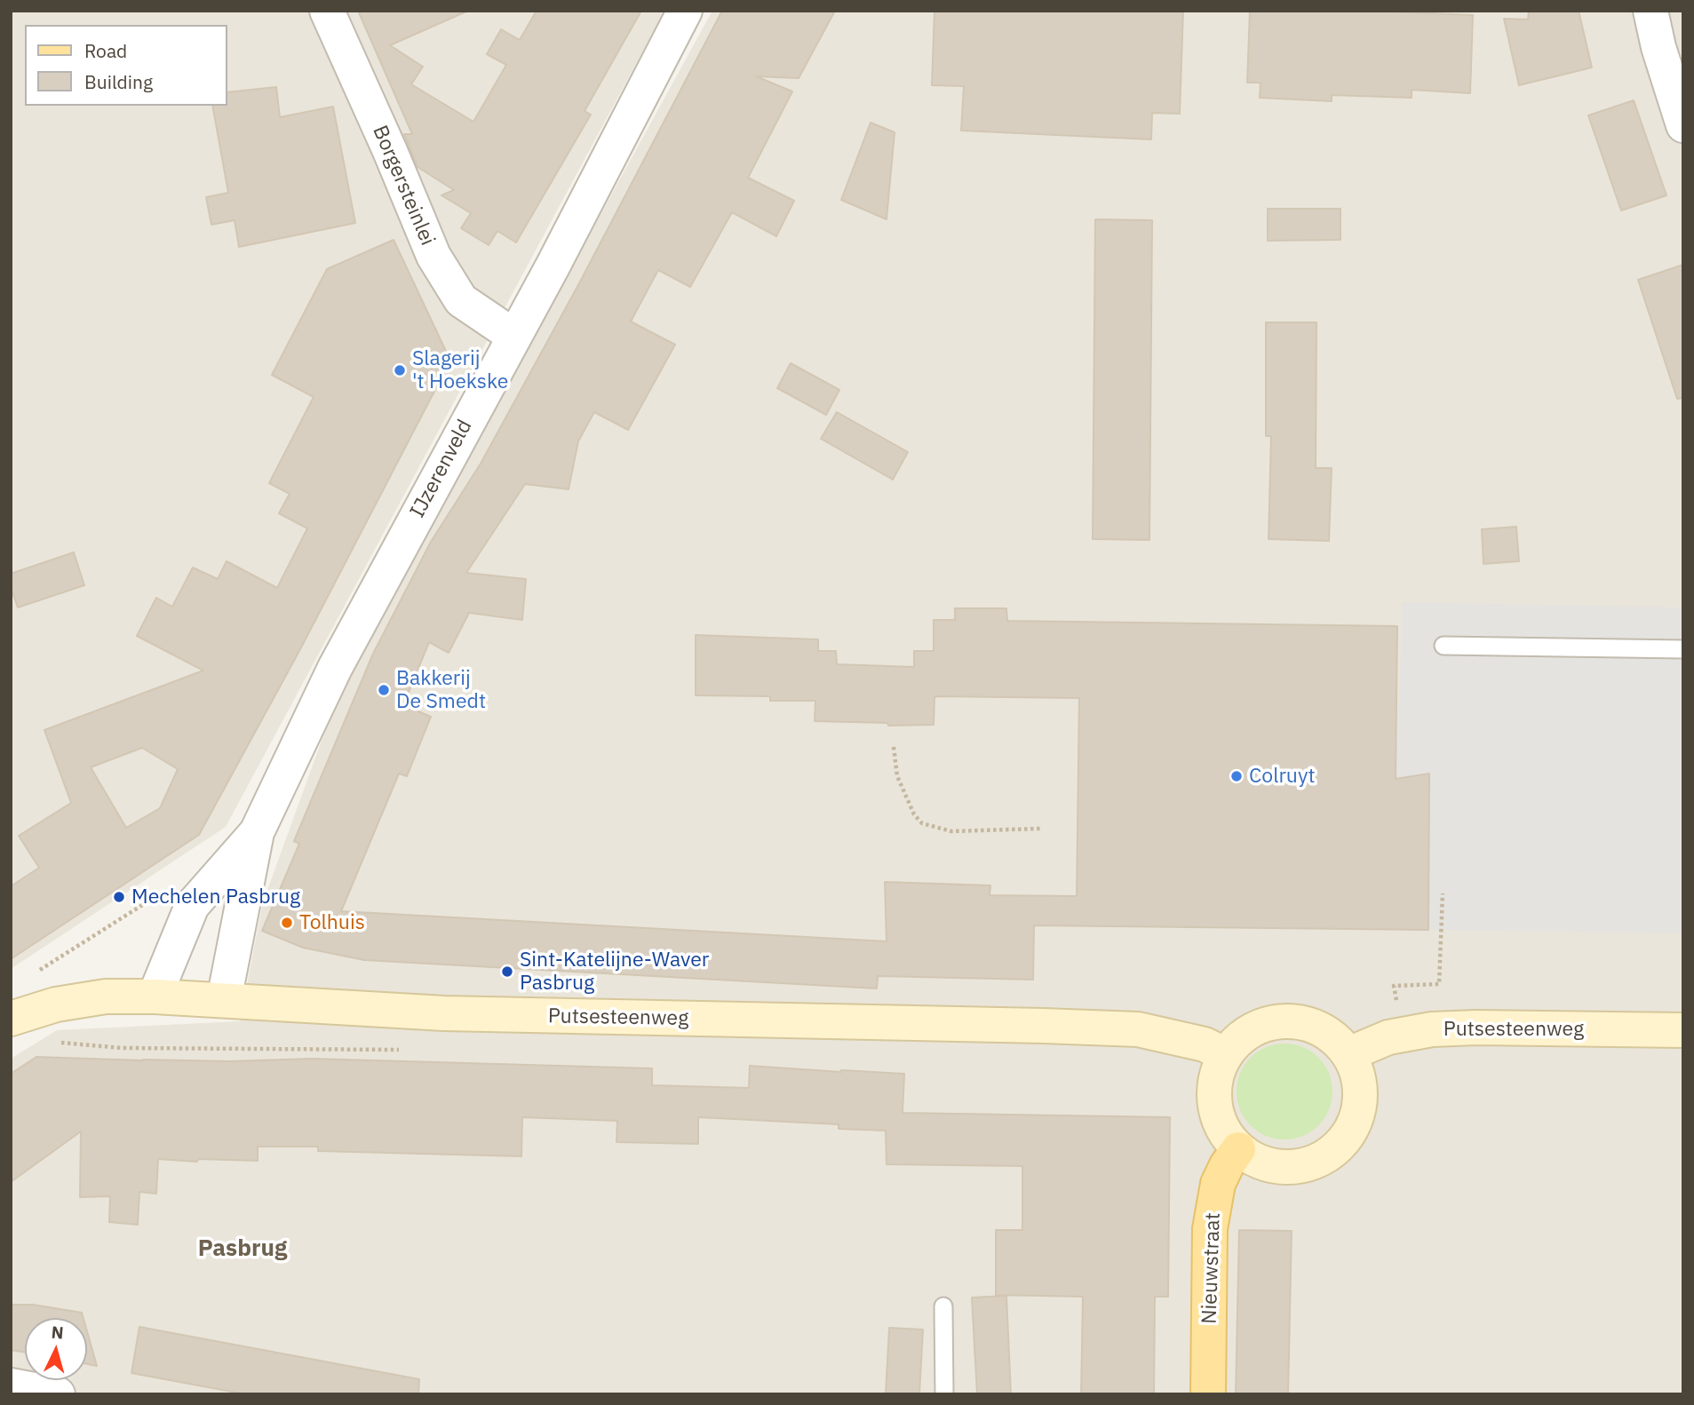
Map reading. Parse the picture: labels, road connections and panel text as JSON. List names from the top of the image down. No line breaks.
{"streets":{"main road":["Putsesteenweg","Nieuwstraat"],"street":["Borgersteinlei","IJzerenveld"]},"crossings":[["Borgersteinlei","IJzerenveld"],["IJzerenveld","Putsesteenweg"],["Putsesteenweg","Nieuwstraat"]],"districts":["Pasbrug"],"places":["Slagerij 't Hoekske","Bakkerij De Smedt","Colruyt","Mechelen Pasbrug","Tolhuis","Sint-Katelijne-Waver Pasbrug"],"legend":["Road","Building"],"north":"top"}
